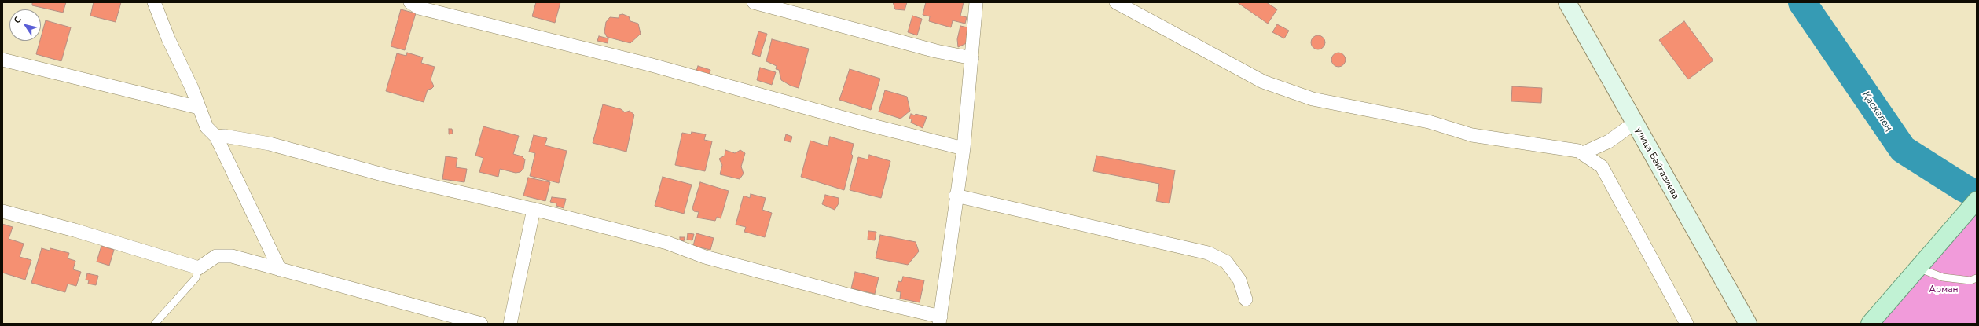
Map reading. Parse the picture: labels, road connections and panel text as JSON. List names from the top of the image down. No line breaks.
{"streets":{"main road":["улица Байгазиева"]},"water":["Қаскелең"],"parks":["Арман"],"north":"top left"}
